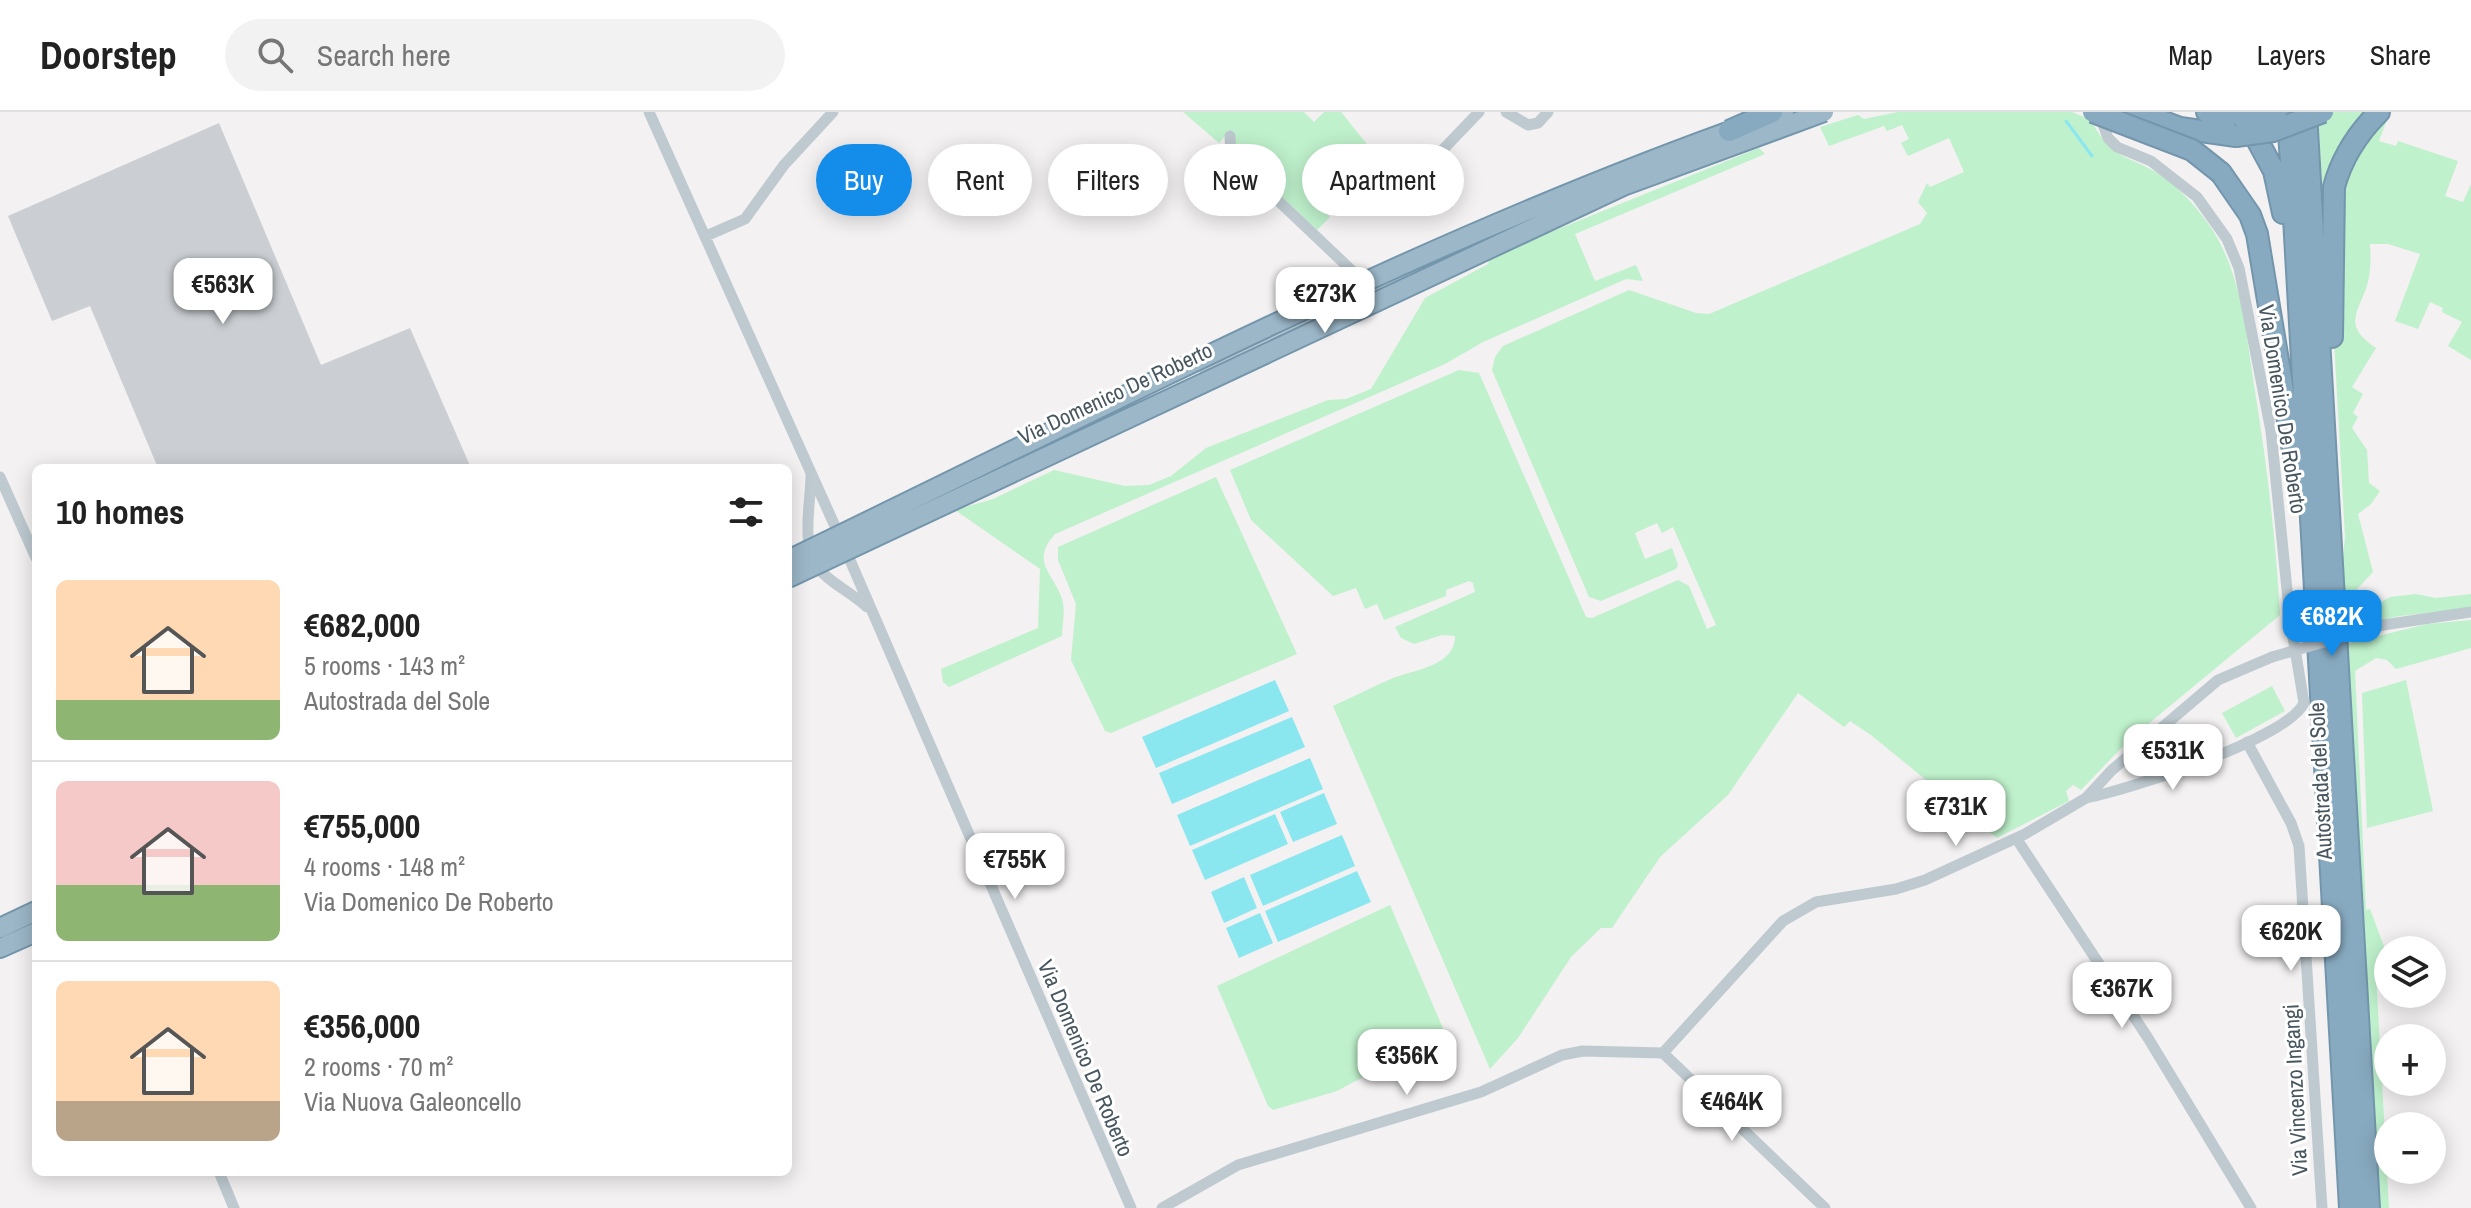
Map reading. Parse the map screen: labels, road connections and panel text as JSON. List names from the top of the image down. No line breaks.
{"streets":{"highway":["Autostrada del Sole"],"street":["Via Domenico De Roberto","Via Vincenzo Ingangi"]},"crossings":[["Via Domenico De Roberto","Via Vincenzo Ingangi"]],"page":{"header":"Doorstep","search":"Search here","nav":["Map","Layers","Share"],"chip":["Buy","Rent","Filters","New","Apartment"],"price":["€563K","€273K","€682K","€531K","€731K","€755K","€620K","€367K","€356K","€464K"],"heading":"10 homes","list":[{"name":"€682,000","note":"5 rooms · 143 m² · Autostrada del Sole"},{"name":"€755,000","note":"4 rooms · 148 m² · Via Domenico De Roberto"},{"name":"€356,000","note":"2 rooms · 70 m² · Via Nuova Galeoncello"}],"map_buttons":["+","−"]}}
